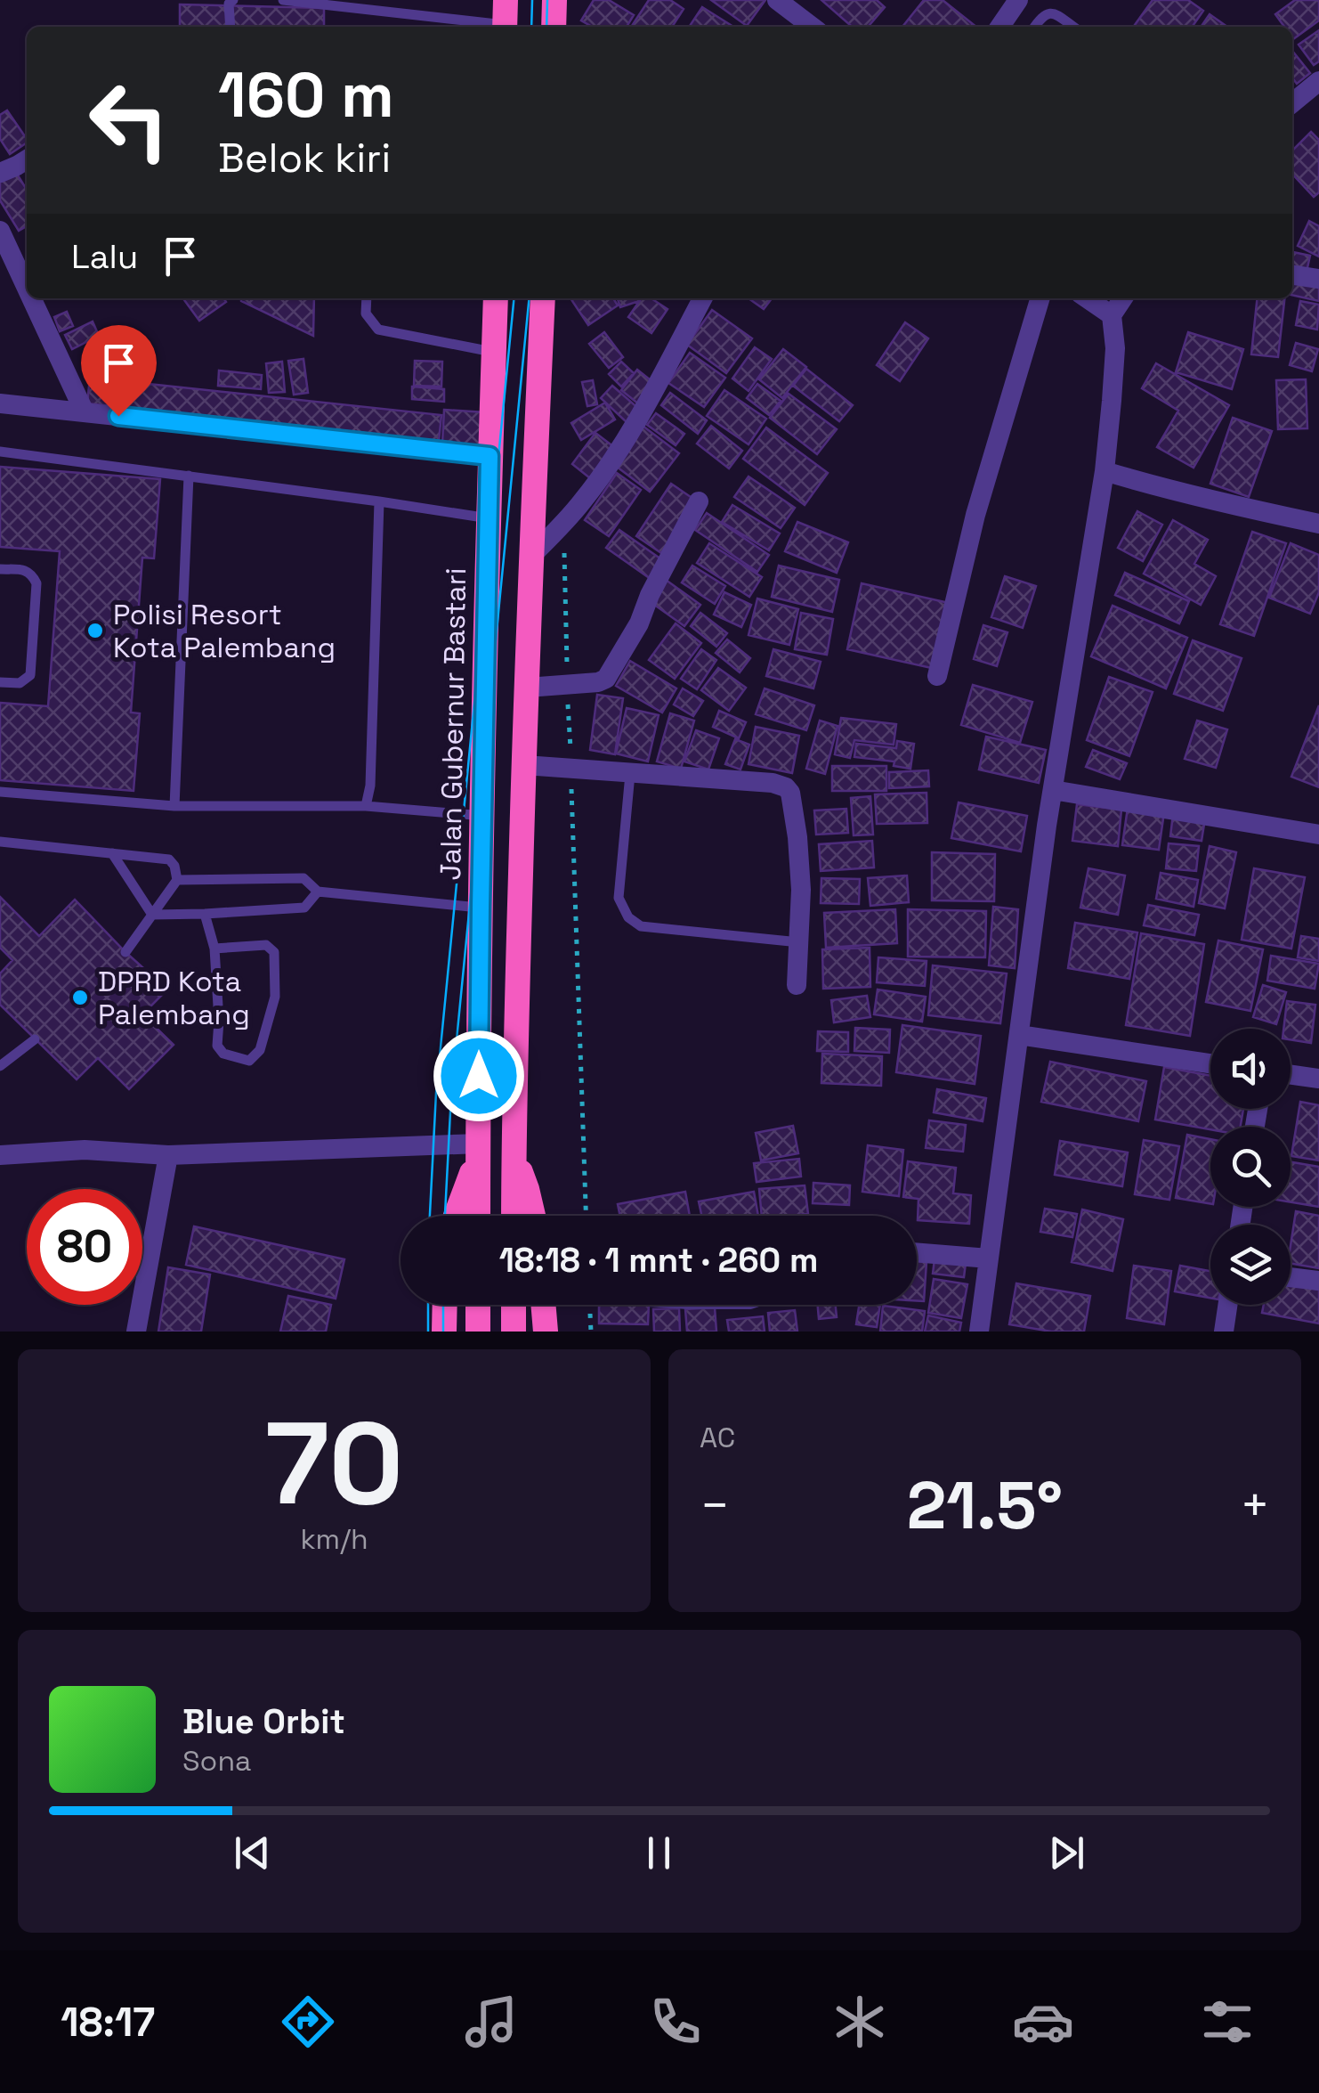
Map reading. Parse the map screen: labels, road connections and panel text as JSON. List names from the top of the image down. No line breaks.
{"streets":{"highway":["Jalan Gubernur Bastari"]},"places":["Polisi Resort Kota Palembang","DPRD Kota Palembang"],"page":{"turn":["160 m","Belok kiri"],"then":"Lalu","limit":"80","trip":"18:18 · 1 mnt · 260 m","tile":[["70","km/h"],"AC"],"heat":["−","21.5°","+"],"song":["Blue Orbit","Sona"],"tabs":"18:17"}}
